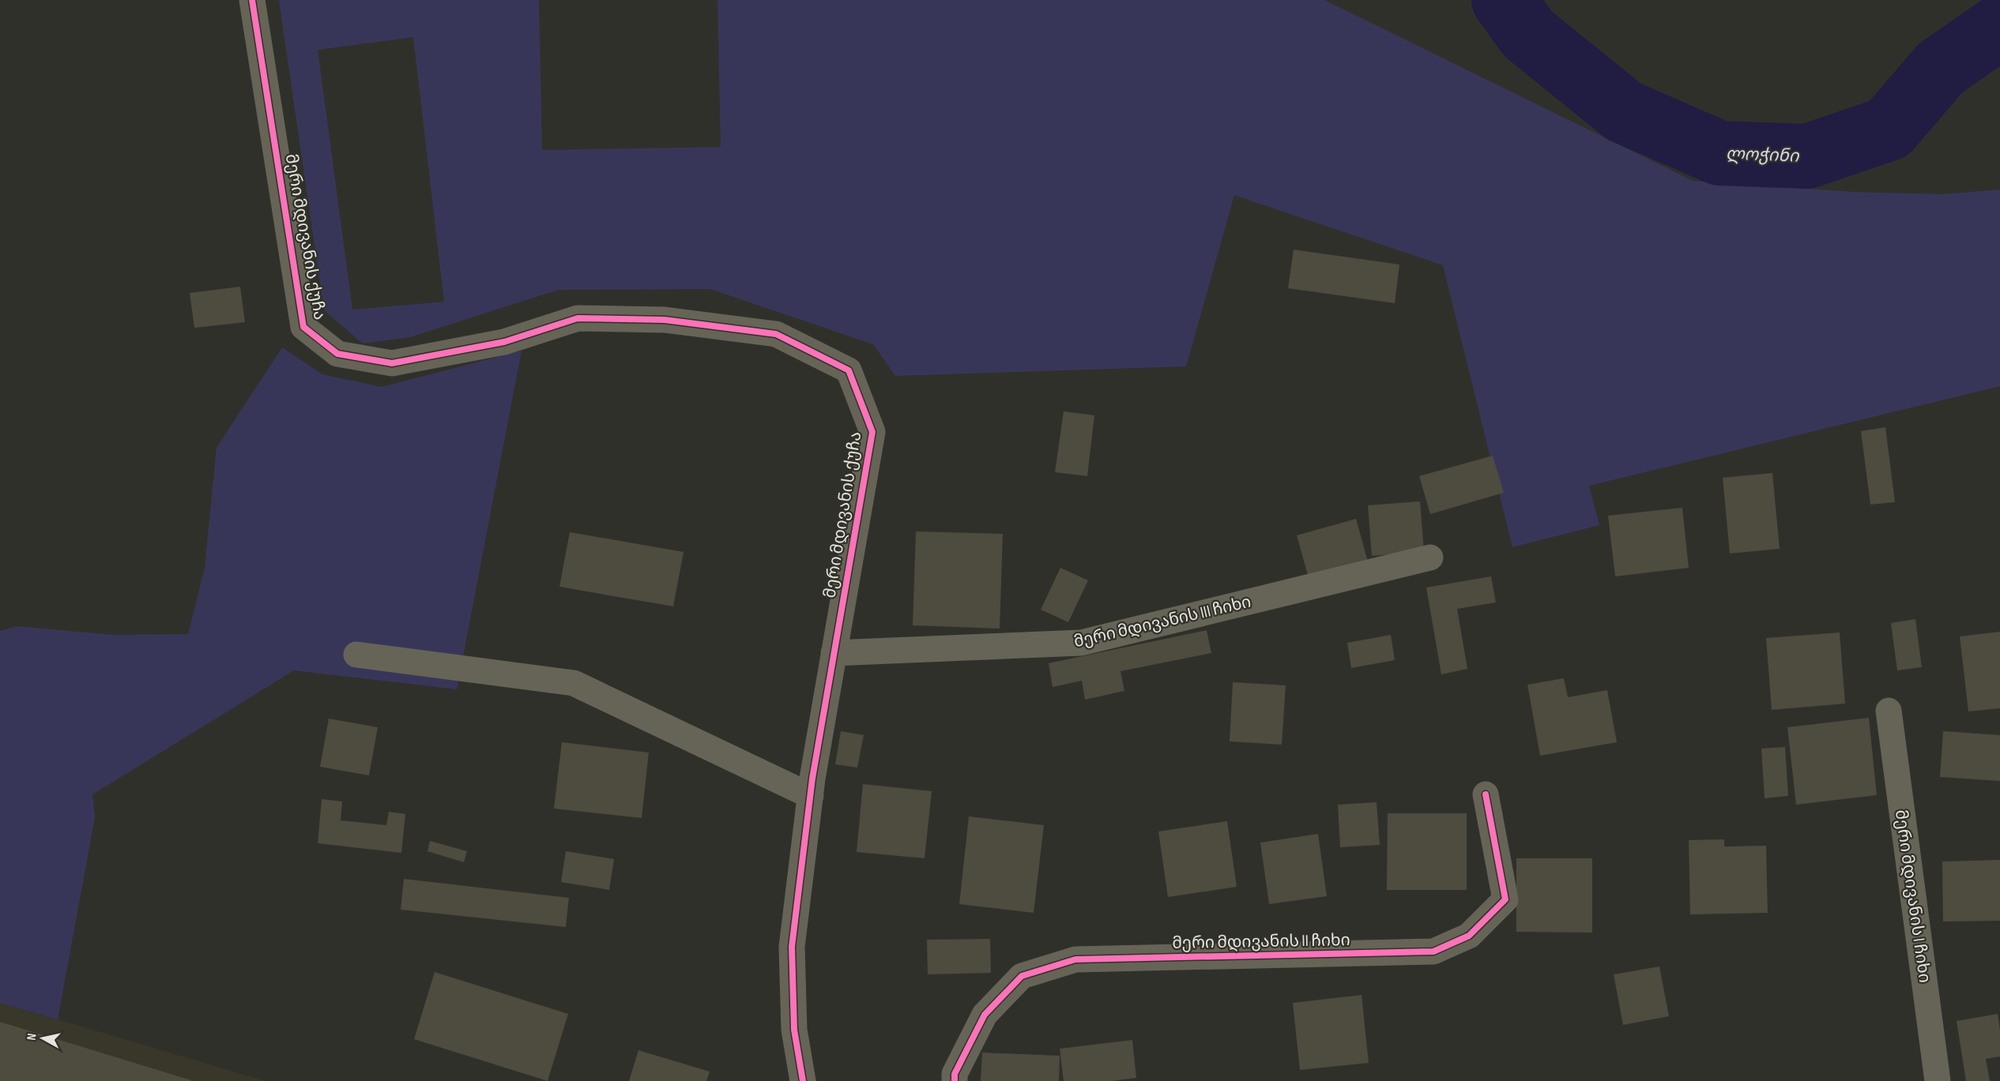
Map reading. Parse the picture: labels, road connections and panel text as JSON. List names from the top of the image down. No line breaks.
{"streets":{"street":["მერი მდივანის ქუჩა","მერი მდივანის III ჩიხი","მერი მდივანის I ჩიხი","მერი მდივანის II ჩიხი"]},"crossings":[["მერი მდივანის ქუჩა","მერი მდივანის III ჩიხი"]],"water":["ლოჭინი"],"north":"left"}
